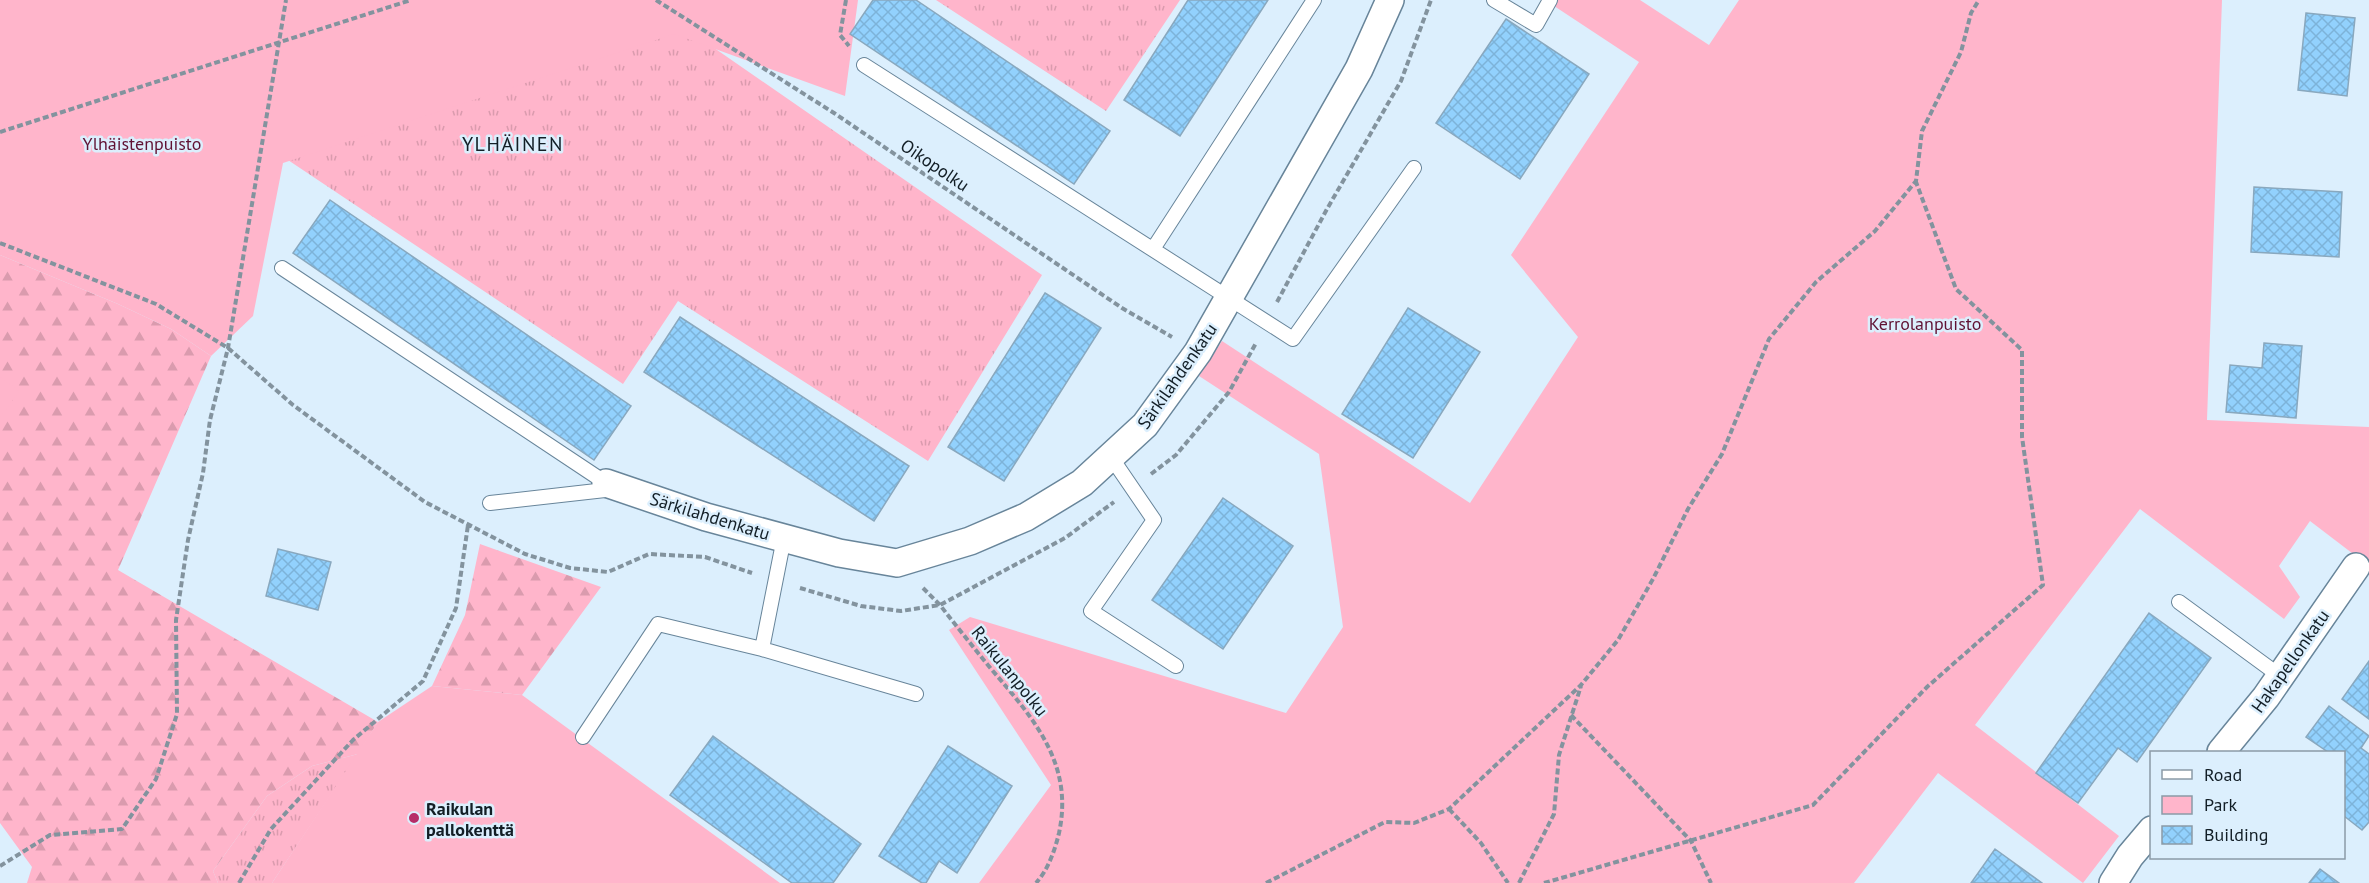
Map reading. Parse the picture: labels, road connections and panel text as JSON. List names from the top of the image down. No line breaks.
{"streets":{"street":["Särkilahdenkatu","Hakapellonkatu"],"path":["Oikopolku","Raikulanpolku"]},"crossings":[["Oikopolku","Särkilahdenkatu"],["Särkilahdenkatu","Raikulanpolku"]],"districts":["YLHÄINEN"],"parks":["Ylhäistenpuisto","Kerrolanpuisto"],"places":["Raikulan pallokenttä"],"legend":["Road","Park","Building"]}
